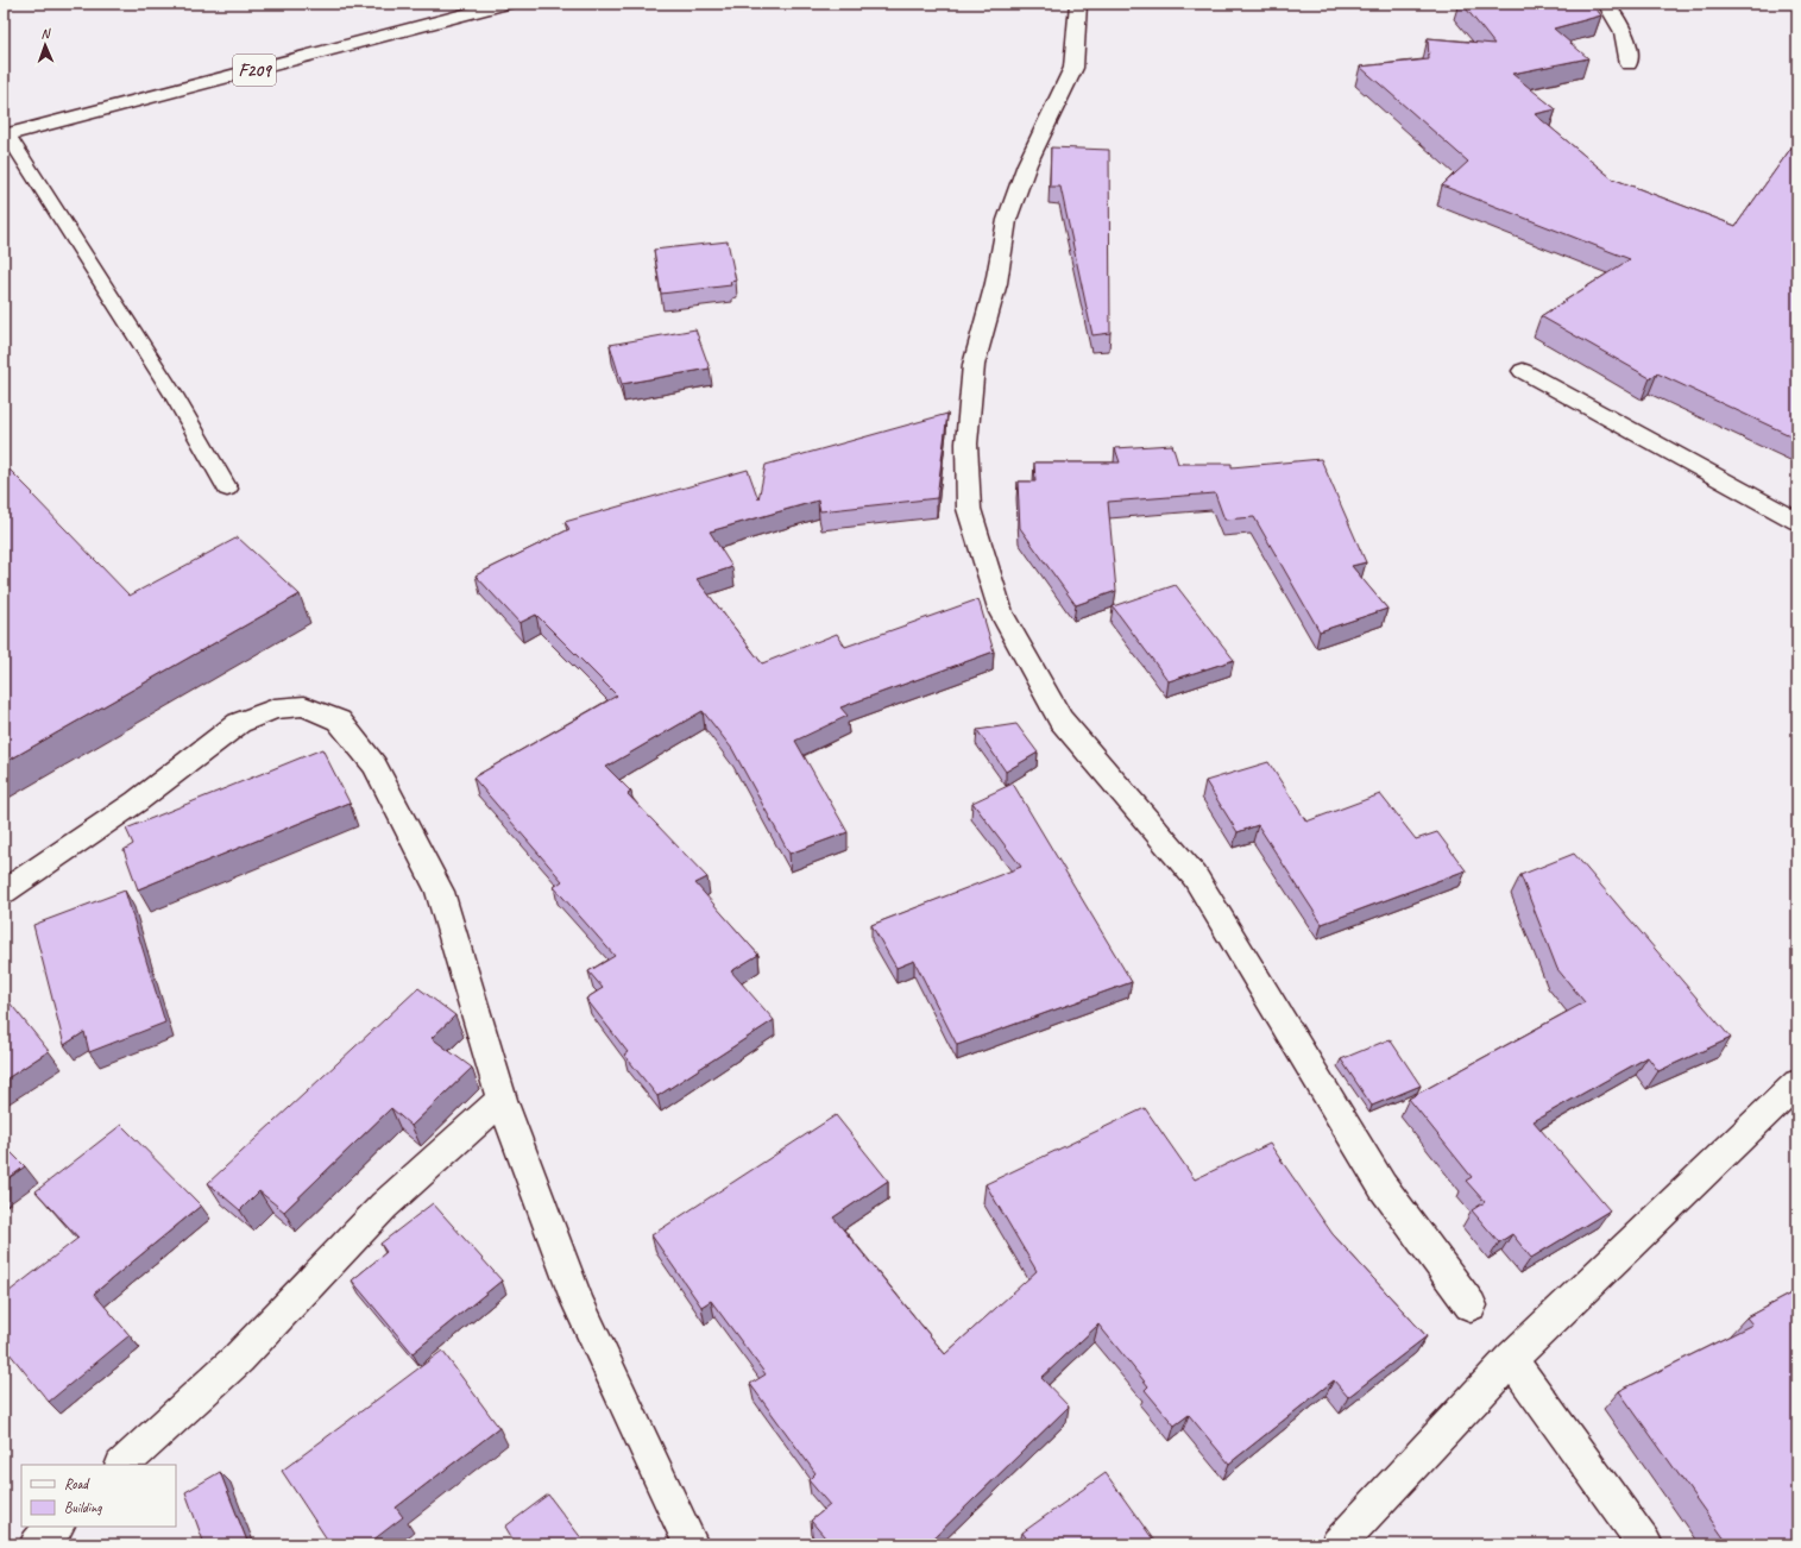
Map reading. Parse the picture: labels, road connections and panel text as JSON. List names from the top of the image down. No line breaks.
{"streets":{"street":["F209"]},"legend":["Road","Building"],"north":"top"}
